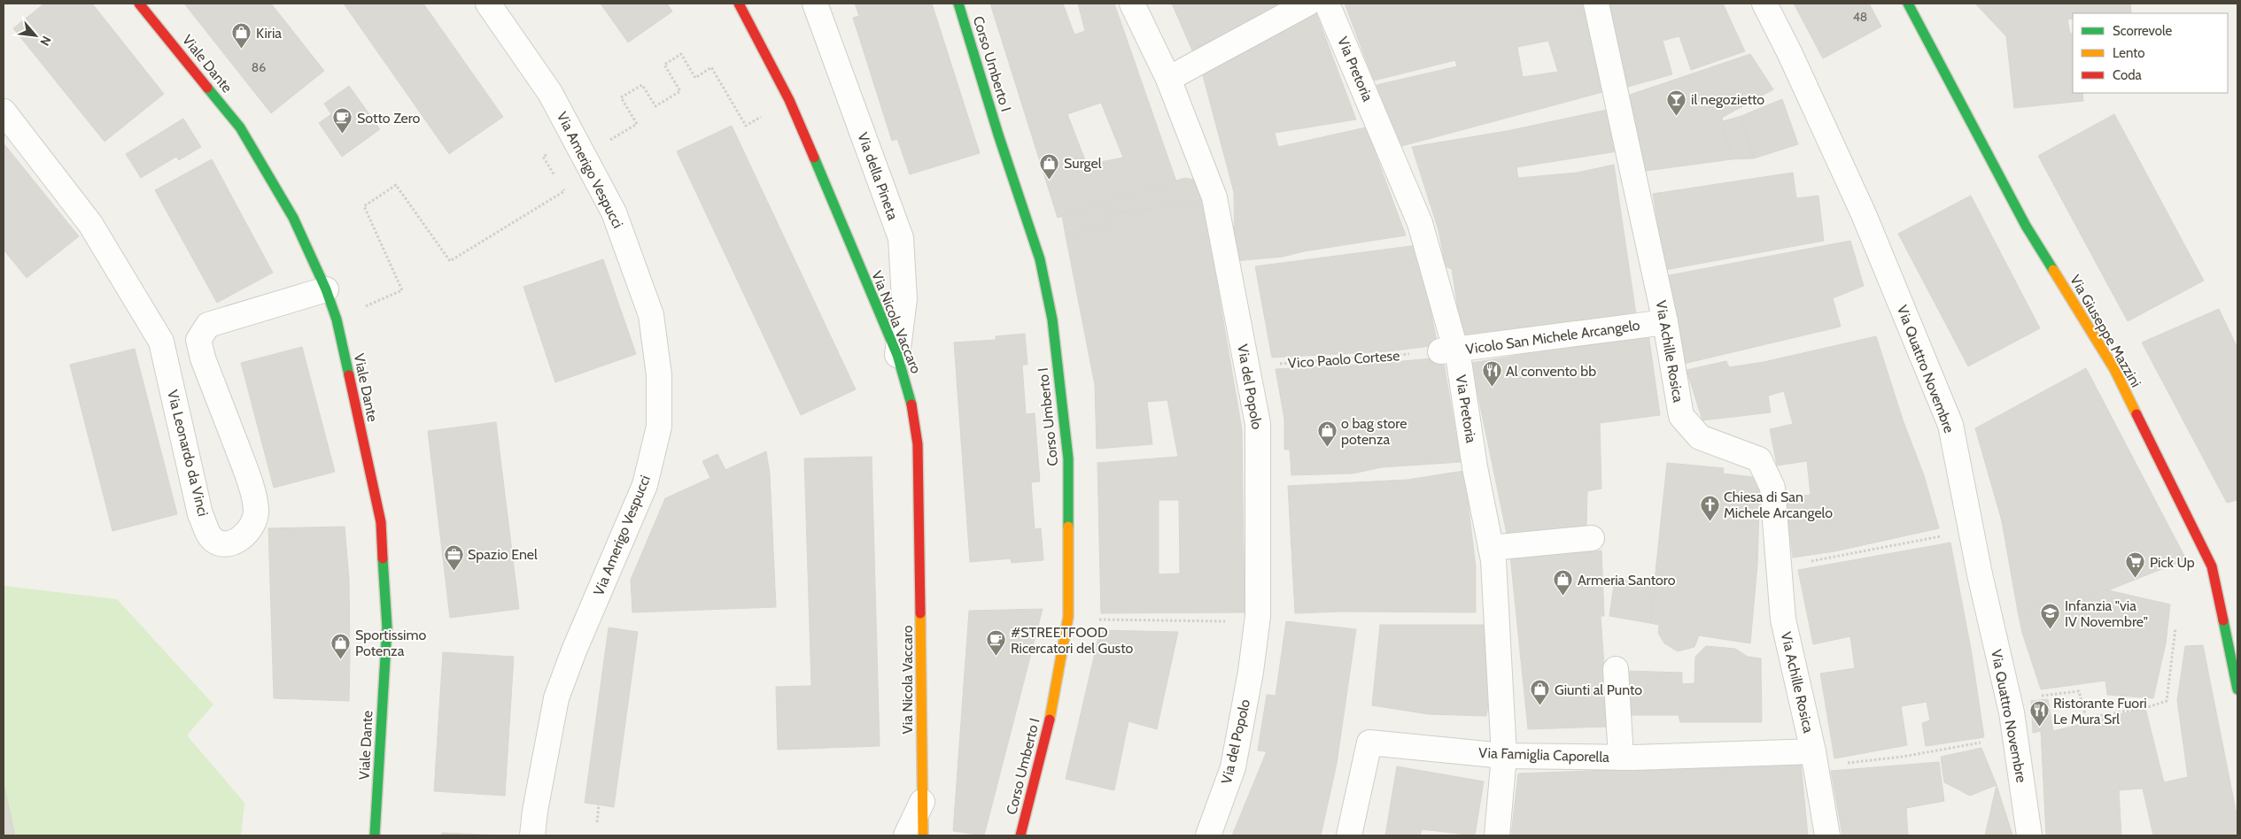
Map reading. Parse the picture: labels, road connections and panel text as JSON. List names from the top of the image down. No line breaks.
{"streets":{"street":["Viale Dante","Corso Umberto I","Via Pretoria","Via Amerigo Vespucci","Via della Pineta","Via Nicola Vaccaro","Via Giuseppe Mazzini","Vicolo San Michele Arcangelo","Via Achille Rosica","Via Quattro Novembre","Via del Popolo","Via Leonardo da Vinci","Via Famiglia Caporella"],"path":["Vico Paolo Cortese"]},"crossings":[["Viale Dante","Via Leonardo da Vinci"],["Via Pretoria","Vicolo San Michele Arcangelo"],["Via Pretoria","Vico Paolo Cortese"],["Via Pretoria","Via Famiglia Caporella"],["Via della Pineta","Via Nicola Vaccaro"],["Vicolo San Michele Arcangelo","Via Achille Rosica"],["Vicolo San Michele Arcangelo","Vico Paolo Cortese"],["Via Achille Rosica","Via Famiglia Caporella"],["Vico Paolo Cortese","Via del Popolo"]],"places":{"shop":["Kiria","Surgel","o bag store potenza","Armeria Santoro","Sportissimo Potenza","Giunti al Punto"],"bar":["il negozietto"],"cafe":["Sotto Zero","#STREETFOOD Ricercatori del Gusto"],"restaurant":["Al convento bb","Ristorante Fuori Le Mura Srl"],"church":["Chiesa di San Michele Arcangelo"],"office":["Spazio Enel"],"supermarket":["Pick Up"],"school or university":["Infanzia \"via IV Novembre\""]},"house_numbers":["48","86"],"legend":["Scorrevole","Lento","Coda"],"north":"bottom right"}
